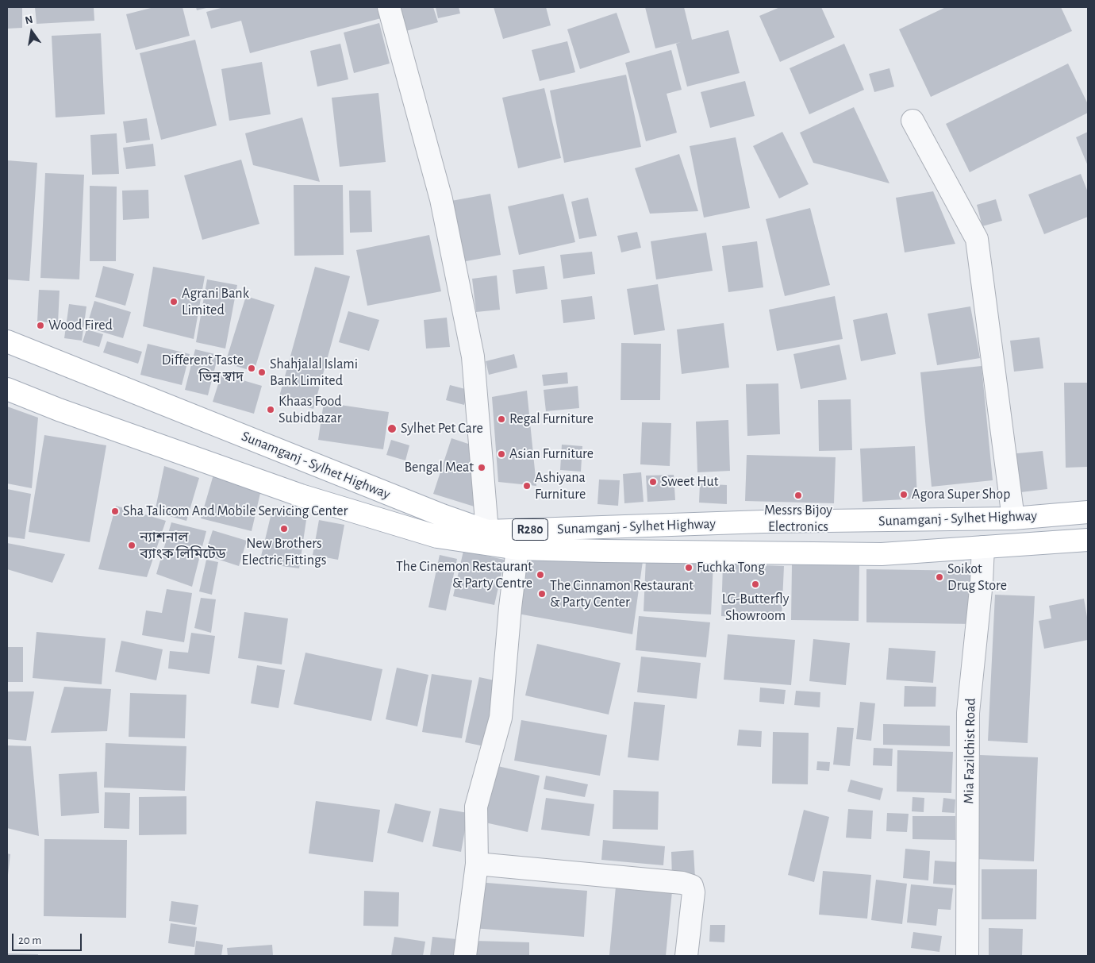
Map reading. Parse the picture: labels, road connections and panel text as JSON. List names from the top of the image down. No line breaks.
{"streets":{"main road":["Sunamganj - Sylhet Highway","R280"],"street":["Mia Fazilchist Road"]},"crossings":[["Sunamganj - Sylhet Highway","Mia Fazilchist Road"]],"places":["Agrani Bank Limited","Wood Fired","Different Taste ভিন্ন স্বাদ","Shahjalal Islami Bank Limited","Khaas Food Subidbazar","Regal Furniture","Sylhet Pet Care","Asian Furniture","Bengal Meat","Sweet Hut","Ashiyana Furniture","Agora Super Shop","Messrs Bijoy Electronics","Sha Talicom And Mobile Servicing Center","New Brothers Electric Fittings","ন্যাশনাল ব্যাংক লিমিটেড","Fuchka Tong","The Cinemon Restaurant & Party Centre","Soikot Drug Store","LG-Butterfly Showroom","The Cinnamon Restaurant & Party Center"],"scale_bar":"20 m","north":"top"}
